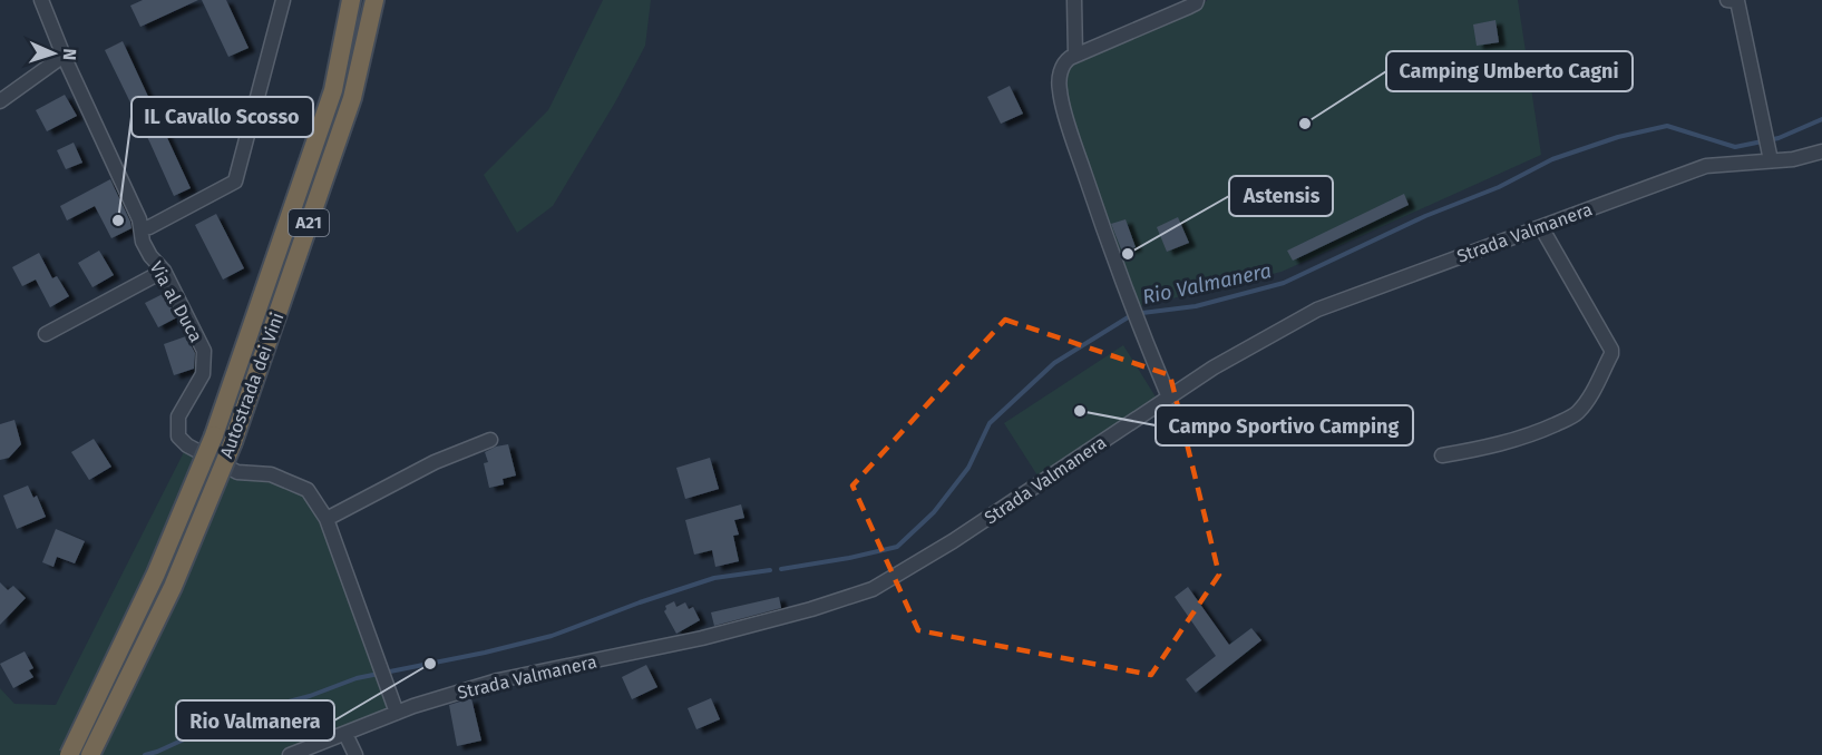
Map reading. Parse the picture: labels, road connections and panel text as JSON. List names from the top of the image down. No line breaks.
{"streets":{"highway":["A21","Autostrada dei Vini"],"street":["Strada Valmanera","Via al Duca"]},"crossings":[["Strada Valmanera","Via al Duca"]],"water":["Rio Valmanera"],"places":["Camping Umberto Cagni","IL Cavallo Scosso","Astensis","Campo Sportivo Camping","Rio Valmanera"],"north":"right"}
